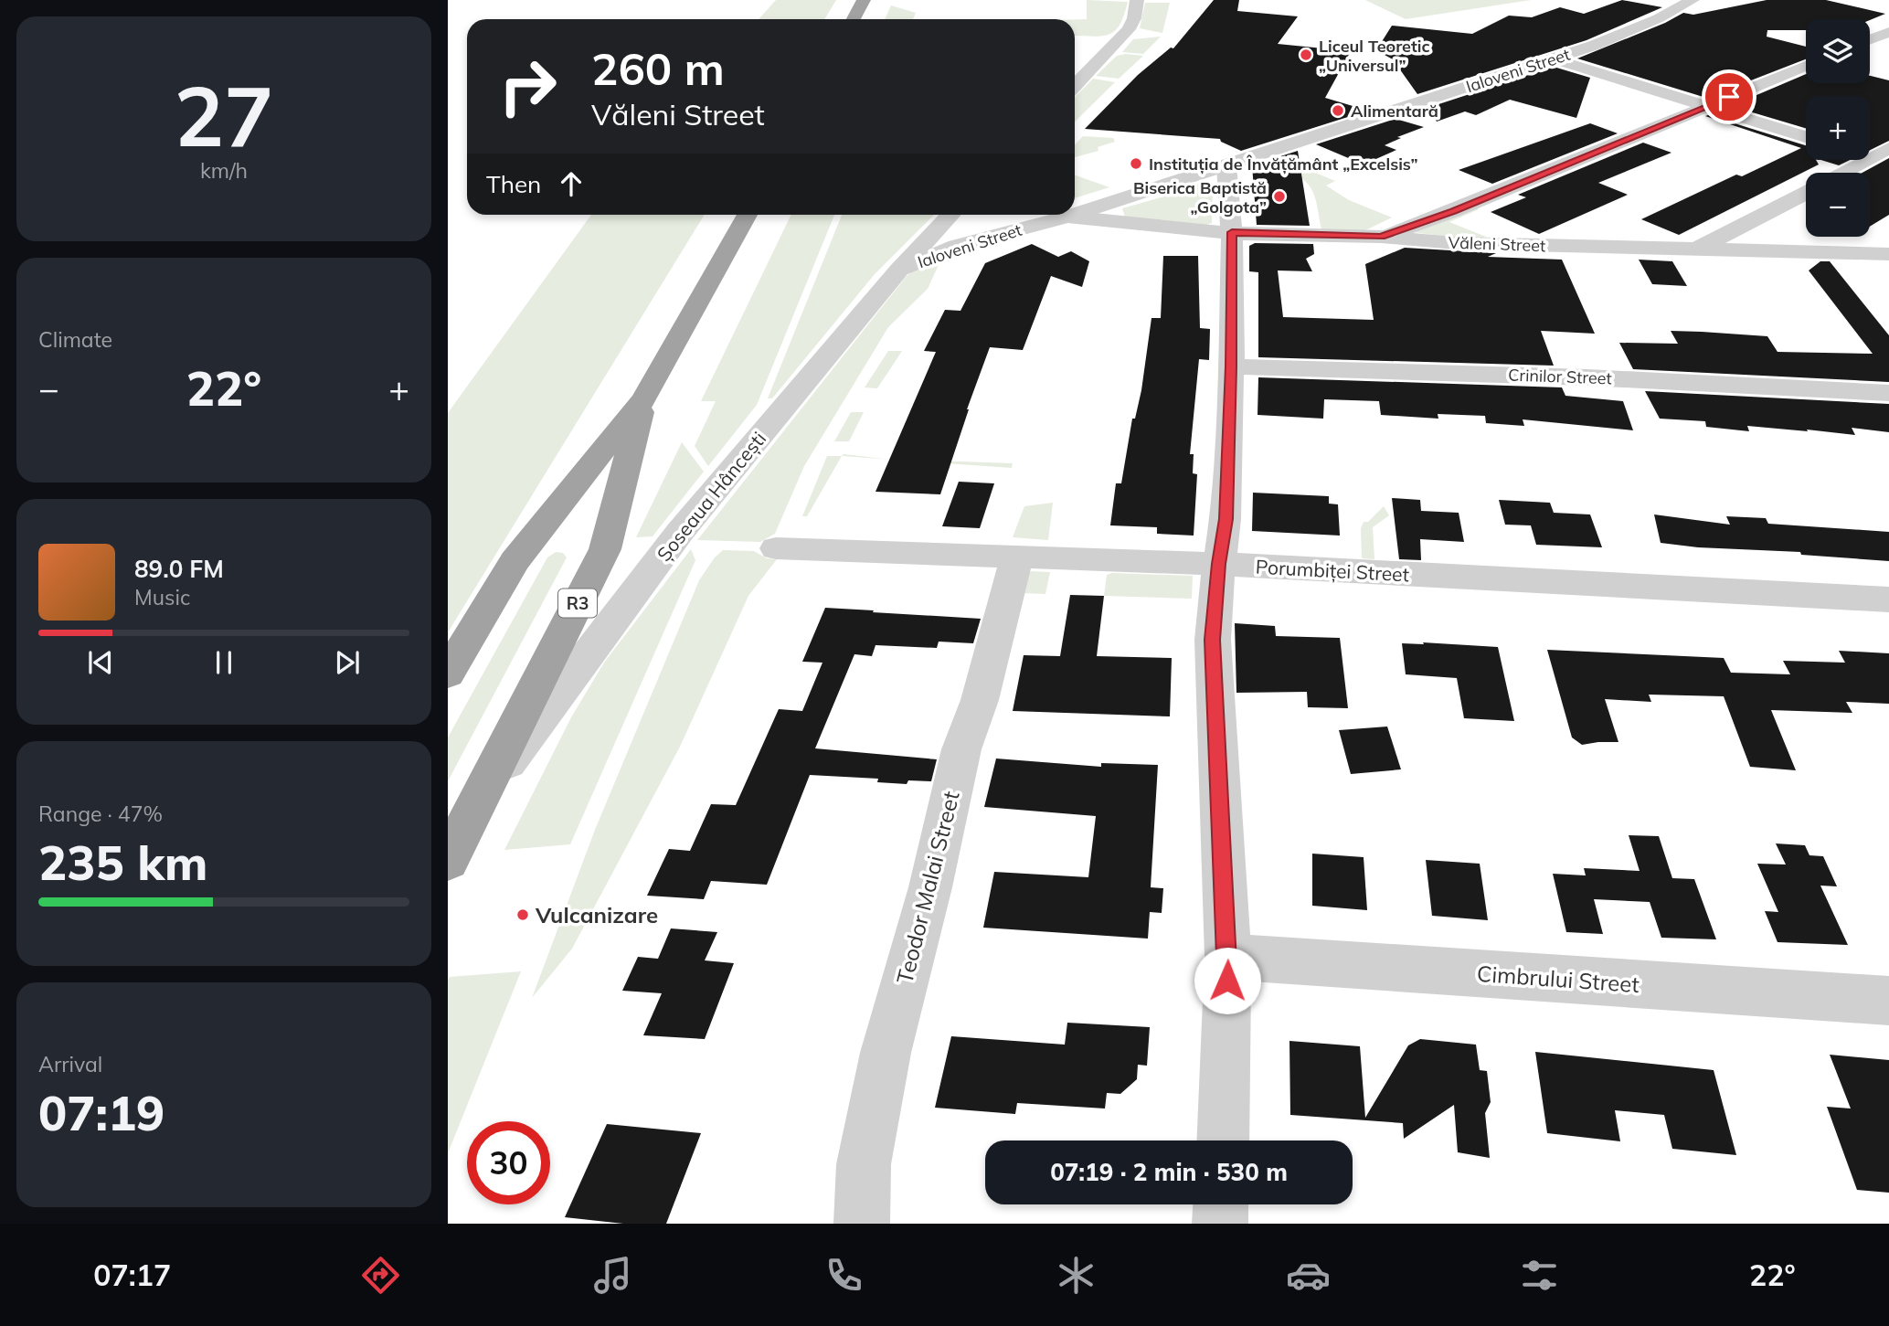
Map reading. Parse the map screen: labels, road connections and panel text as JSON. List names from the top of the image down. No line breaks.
{"streets":{"highway":["Șoseaua Hâncești","R3"],"street":["Ialoveni Street","Văleni Street","Crinilor Street","Porumbiței Street","Teodor Malai Street","Cimbrului Street"]},"crossings":[["Ialoveni Street","Văleni Street"],["Ialoveni Street","Șoseaua Hâncești"],["Porumbiței Street","Teodor Malai Street"]],"places":["Liceul Teoretic „Universul”","Alimentară","Instituția de Învățământ „Excelsis”","Biserica Baptistă „Golgota”","Vulcanizare"],"page":{"tile":[["27","km/h"],"Climate",["Range · 47%","235 km"],["Arrival","07:19"]],"map_buttons":["+","−"],"turn":["260 m","Văleni Street"],"then":"Then","heat":["−","22°","+"],"song":["89.0 FM","Music"],"limit":"30","trip":"07:19 · 2 min · 530 m","tabs":["07:17","22°"]}}
